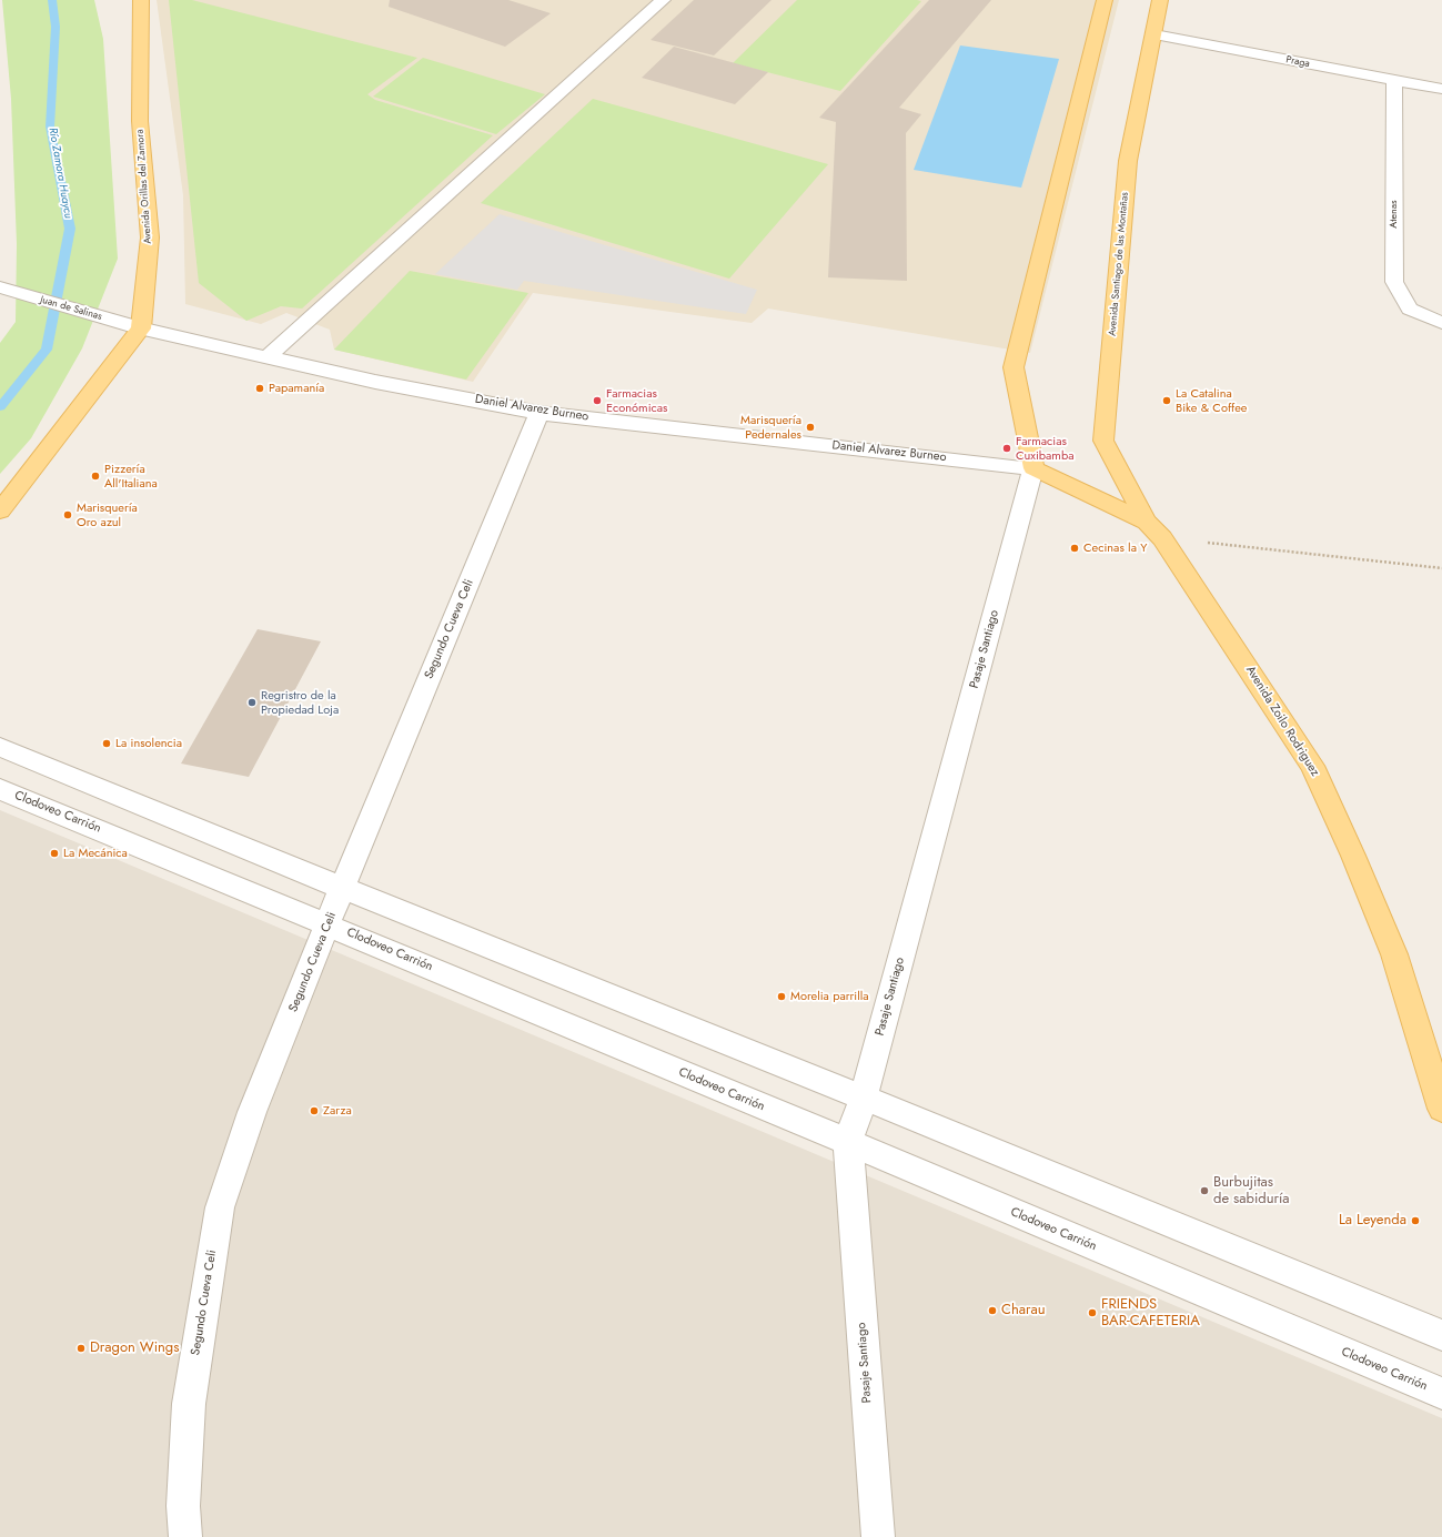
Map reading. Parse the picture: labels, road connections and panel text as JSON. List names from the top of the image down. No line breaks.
{"streets":{"main road":["Avenida Orillas del Zamora","Avenida Santiago de las Montañas","Avenida Zoilo Rodriguez"],"street":["Praga","Atenas","Juan de Salinas","Daniel Alvarez Burneo","Segundo Cueva Celi","Pasaje Santiago","Clodoveo Carrión"]},"crossings":[["Praga","Atenas"],["Praga","Avenida Santiago de las Montañas"],["Avenida Orillas del Zamora","Juan de Salinas"],["Avenida Orillas del Zamora","Daniel Alvarez Burneo"],["Avenida Santiago de las Montañas","Avenida Zoilo Rodriguez"],["Juan de Salinas","Daniel Alvarez Burneo"],["Daniel Alvarez Burneo","Segundo Cueva Celi"],["Daniel Alvarez Burneo","Pasaje Santiago"],["Segundo Cueva Celi","Clodoveo Carrión"],["Pasaje Santiago","Clodoveo Carrión"]],"water":["Río Zamora Huaycu"],"places":["Papamanía","Farmacias Económicas","La Catalina Bike & Coffee","Marisquería Pedernales","Farmacias Cuxibamba","Pizzería All'Italiana","Marisquería Oro azul","Cecinas la Y","Regristro de la Propiedad Loja","La insolencia","La Mecánica","Morelia parrilla","Zarza","Burbujitas de sabiduría","La Leyenda","Charau","FRIENDS BAR-CAFETERIA","Dragon Wings"]}
